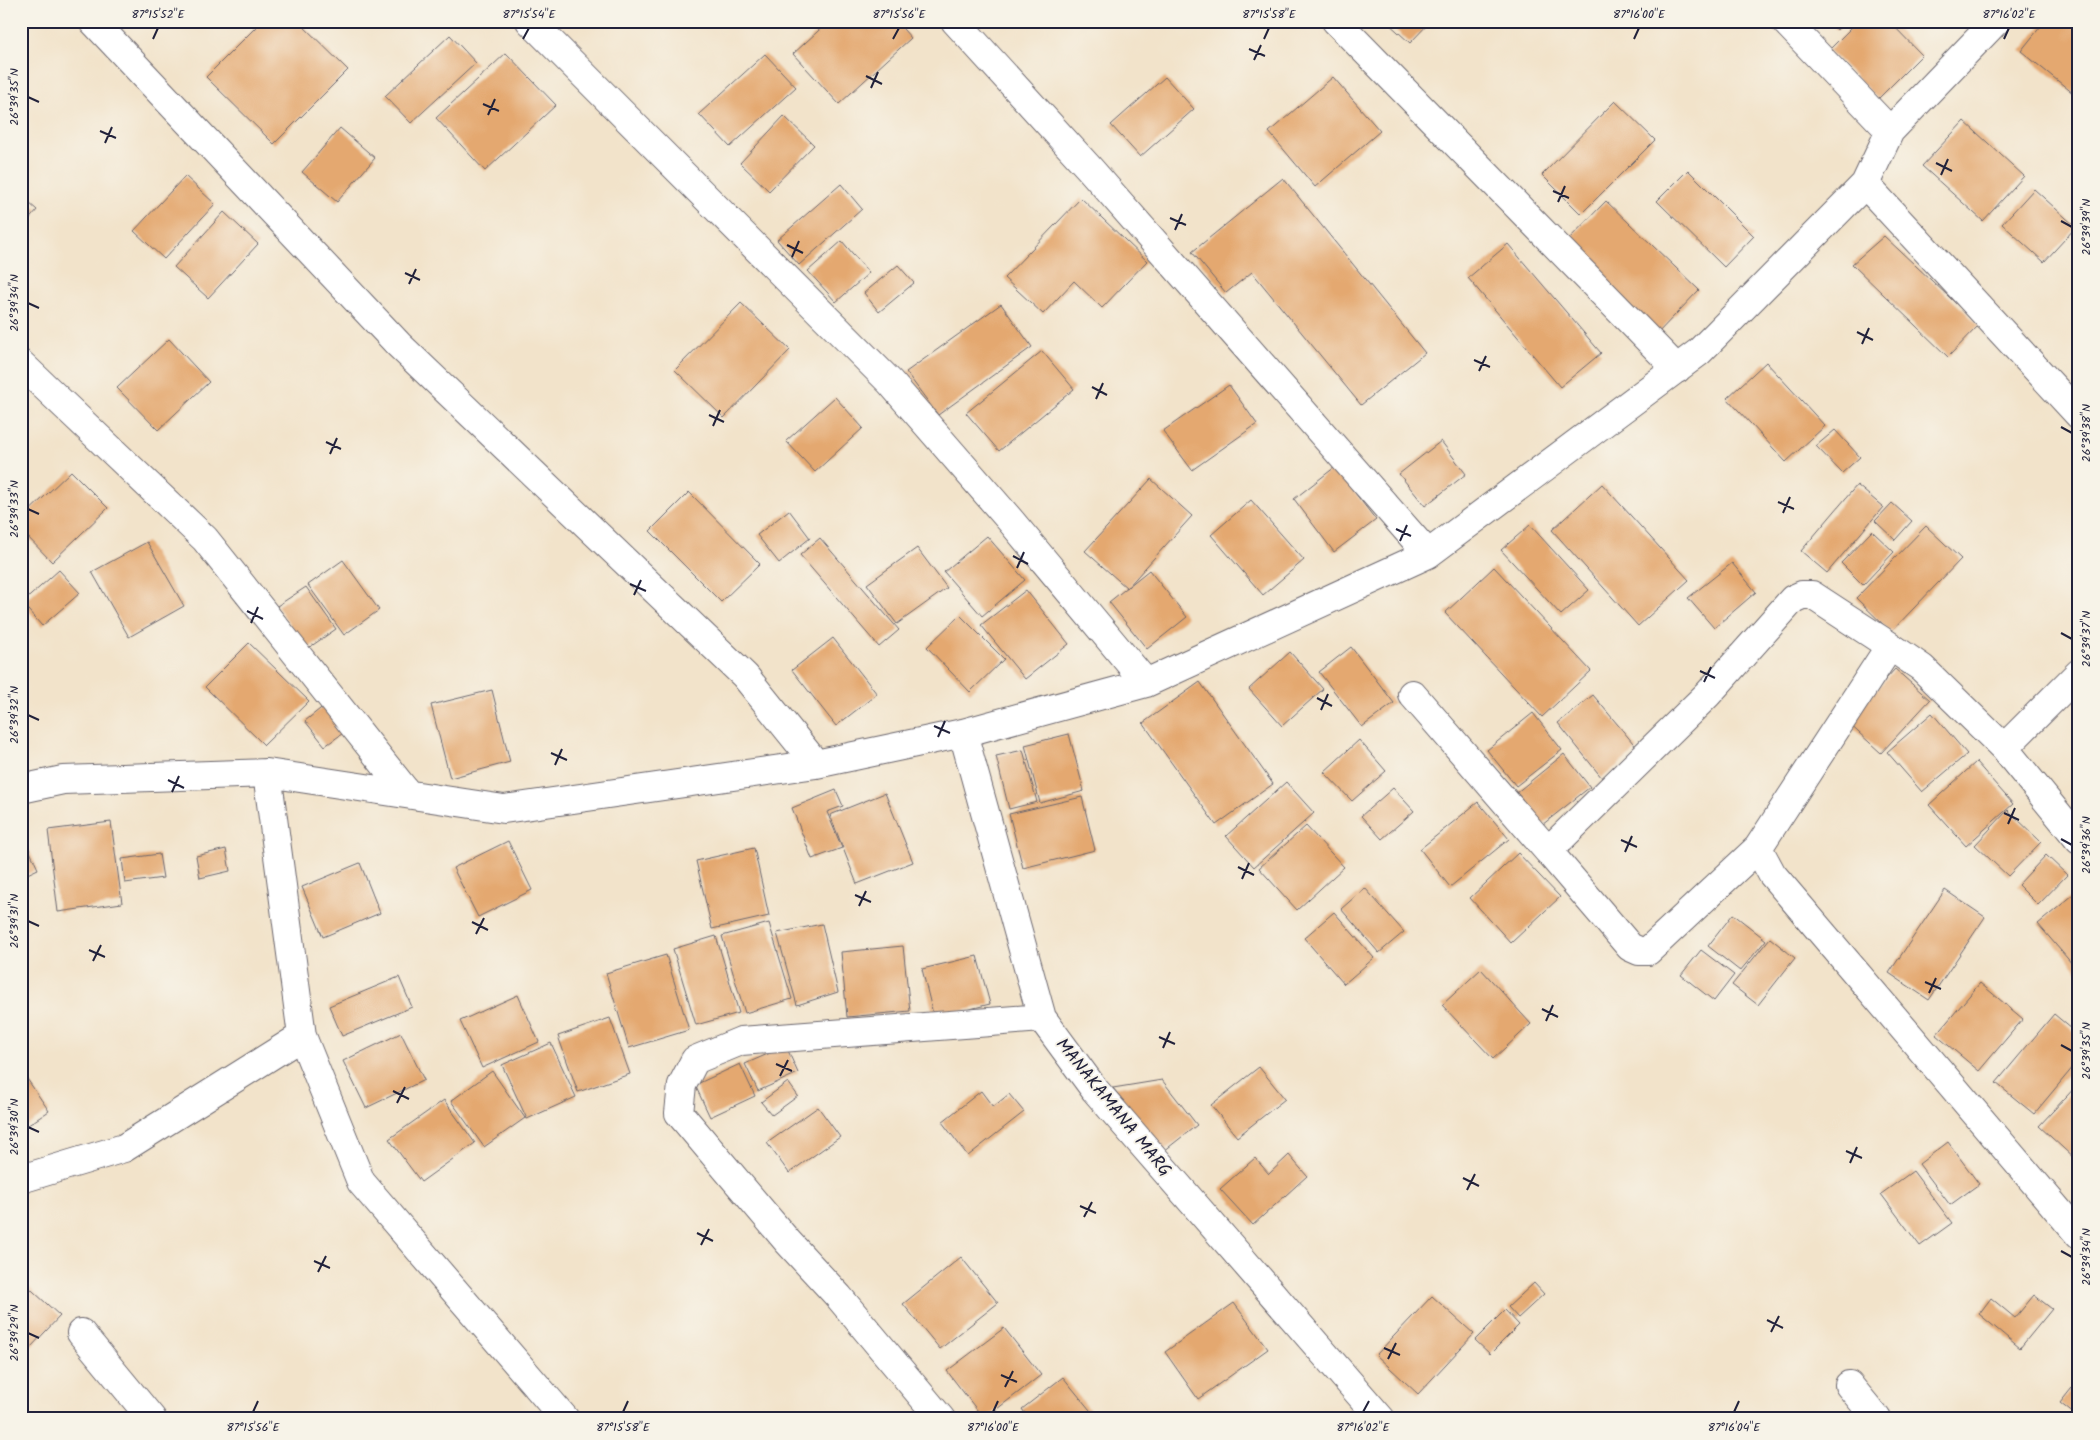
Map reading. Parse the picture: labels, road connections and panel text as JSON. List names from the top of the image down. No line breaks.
{"streets":{"street":["MANAKAMANA MARG"]},"coordinates":["87°15'52\"E","87°15'54\"E","87°15'56\"E","87°15'58\"E","87°16'00\"E","87°16'02\"E","26°39'35\"N","26°39'39\"N","26°39'34\"N","26°39'38\"N","26°39'33\"N","26°39'37\"N","26°39'32\"N","26°39'36\"N","26°39'31\"N","26°39'30\"N","26°39'29\"N","87°16'04\"E"]}
